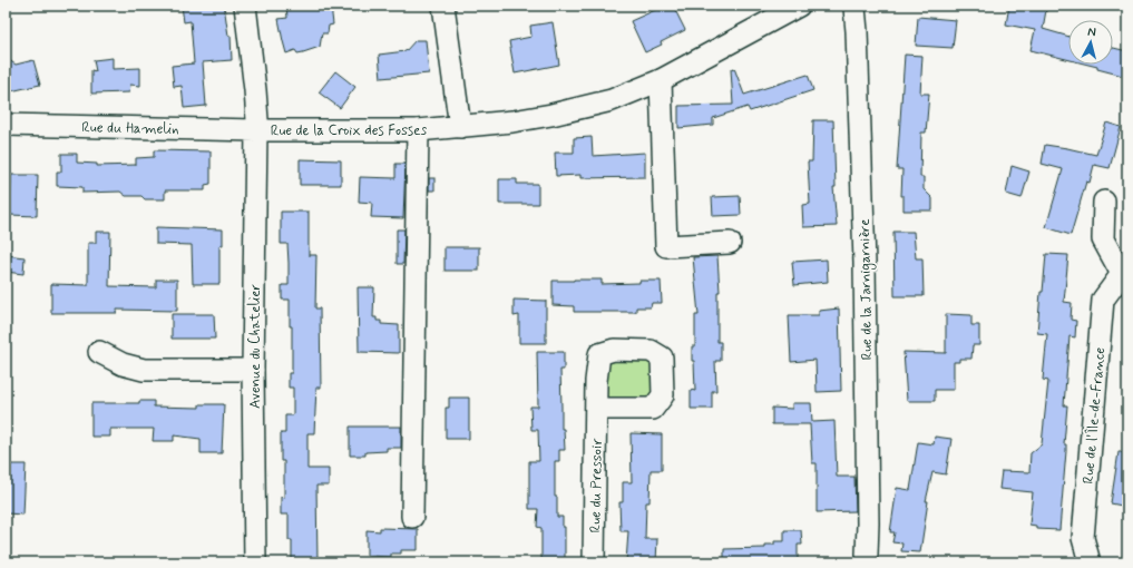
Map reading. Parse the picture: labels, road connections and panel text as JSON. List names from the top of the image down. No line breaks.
{"streets":{"street":["Rue du Hamelin","Rue de la Croix des Fosses","Rue de la Jarnigarnière","Avenue du Chatelier","Rue de l'Île-de-France","Rue du Pressoir"]},"crossings":[["Rue du Hamelin","Rue de la Croix des Fosses"],["Rue du Hamelin","Avenue du Chatelier"],["Rue de la Croix des Fosses","Avenue du Chatelier"]],"north":"top"}
